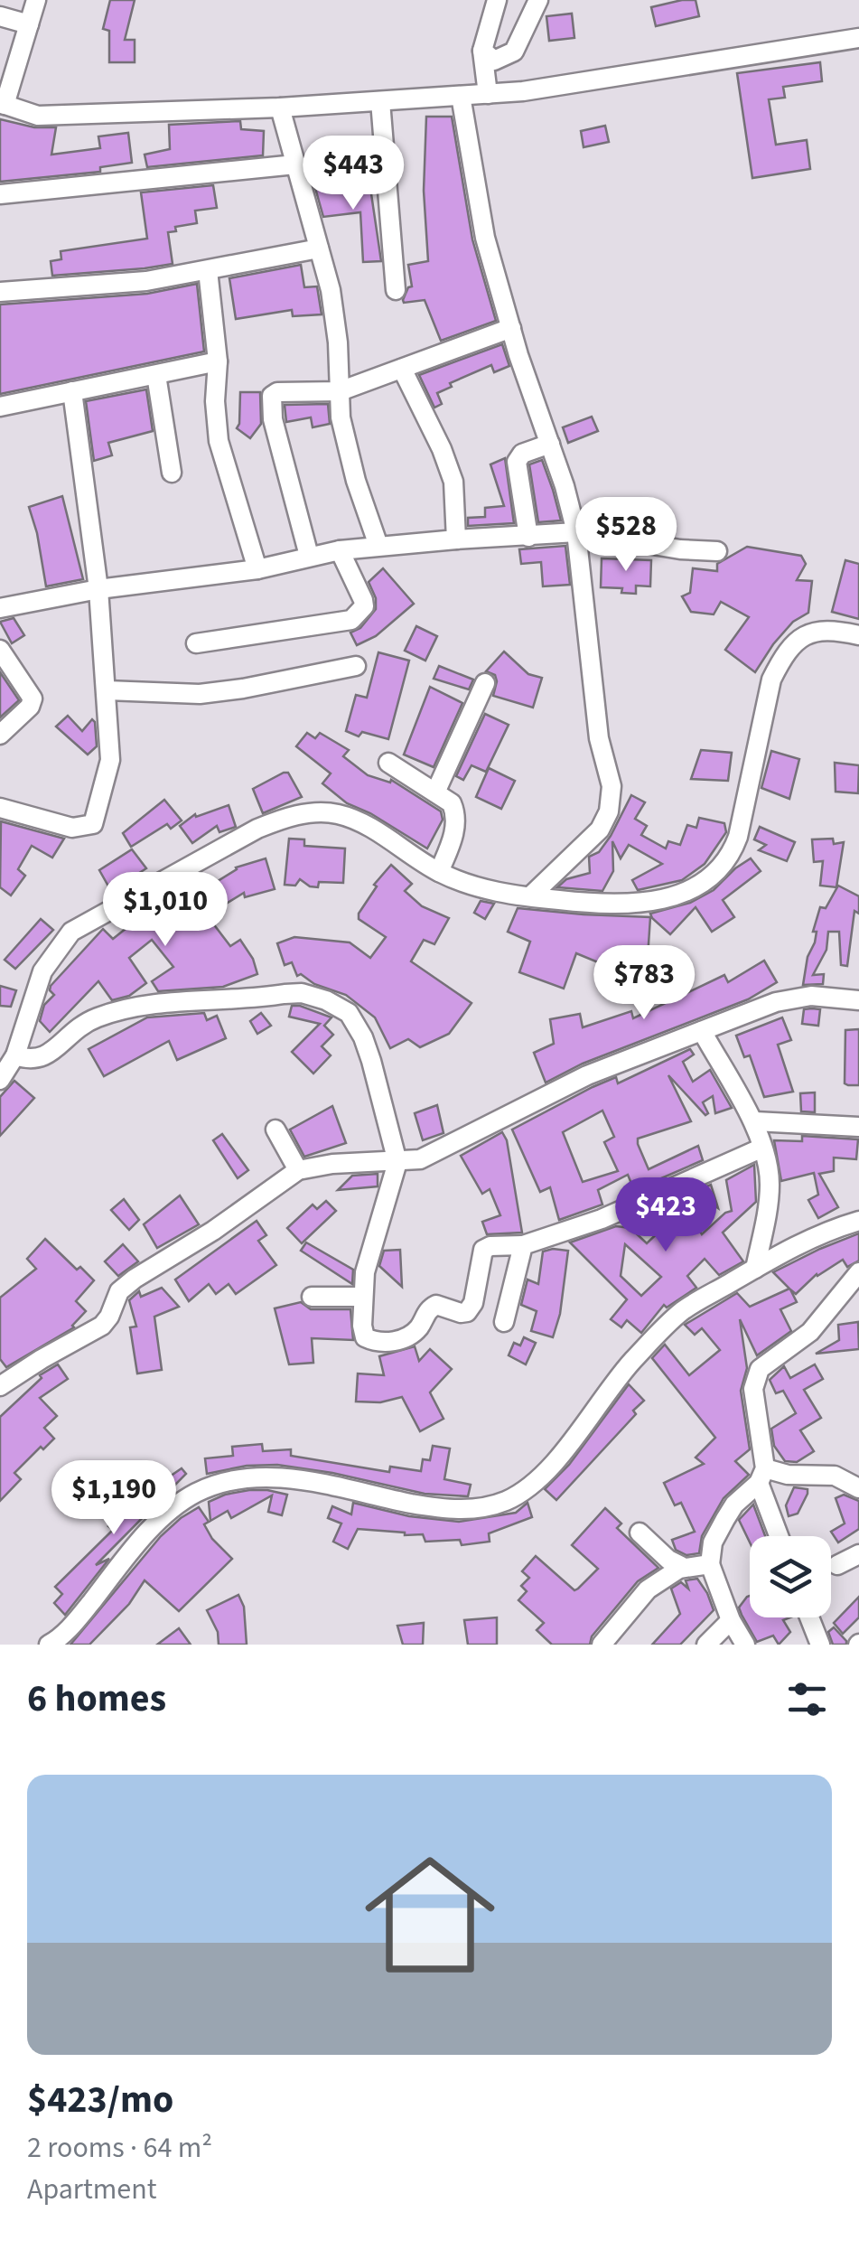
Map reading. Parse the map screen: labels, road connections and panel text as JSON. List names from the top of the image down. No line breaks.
{"page":{"price":["$443","$528","$1,010","$783","$423","$1,190"],"heading":"6 homes","list":[{"name":"$423/mo","note":"2 rooms · 64 m² · Apartment"}]}}
